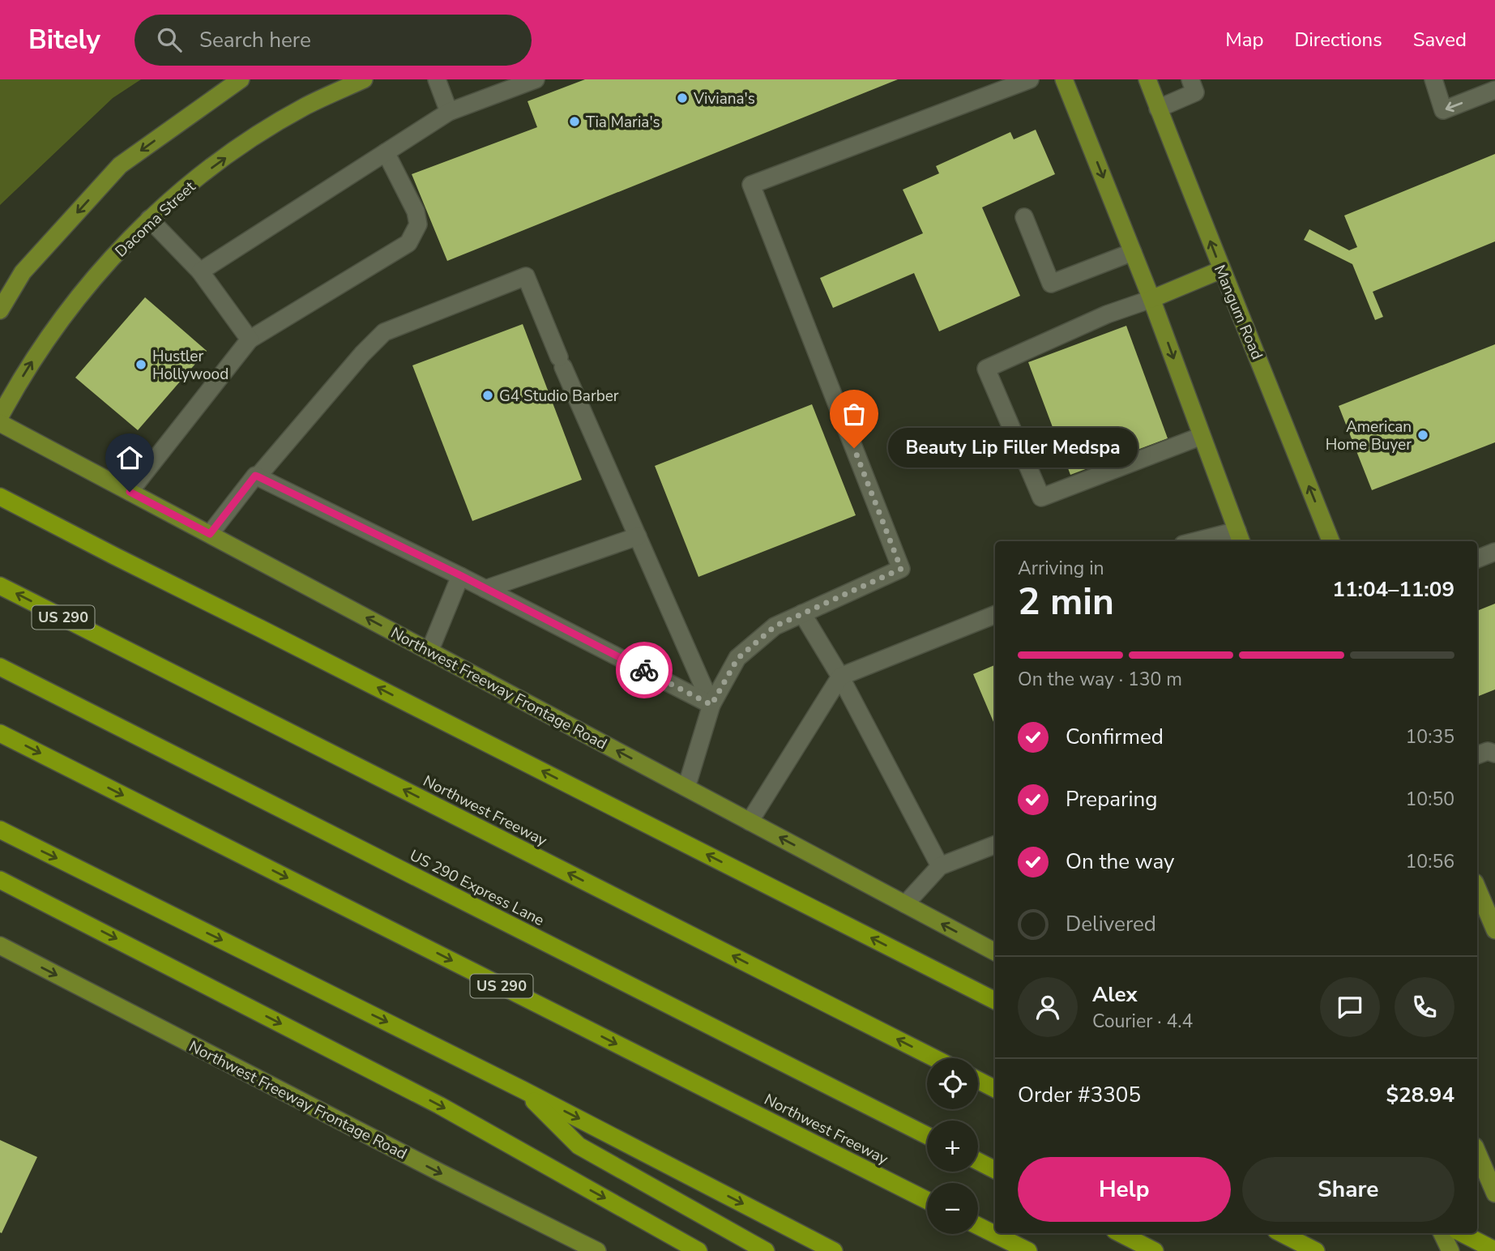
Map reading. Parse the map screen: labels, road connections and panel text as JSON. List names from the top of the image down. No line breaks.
{"streets":{"highway":["US 290","Northwest Freeway","US 290 Express Lane"],"main road":["Dacoma Street","Mangum Road","Northwest Freeway Frontage Road"]},"places":["Viviana's","Tia Maria's","Hustler Hollywood","G4 Studio Barber","American Home Buyer","Beauty Lip Filler Medspa"],"page":{"header":"Bitely","search":"Search here","nav":["Map","Directions","Saved"],"bubble":"Beauty Lip Filler Medspa","heading":["2 min","Arriving in","11:04–11:09"],"panel":["Alex","Courier · 4.4","Order #3305","$28.94"],"bar":"On the way · 130 m","list":[["Confirmed","10:35"],["Preparing","10:50"],["On the way","10:56"],"Delivered"],"map_buttons":["+","−"],"buttons":["Help","Share"]}}
